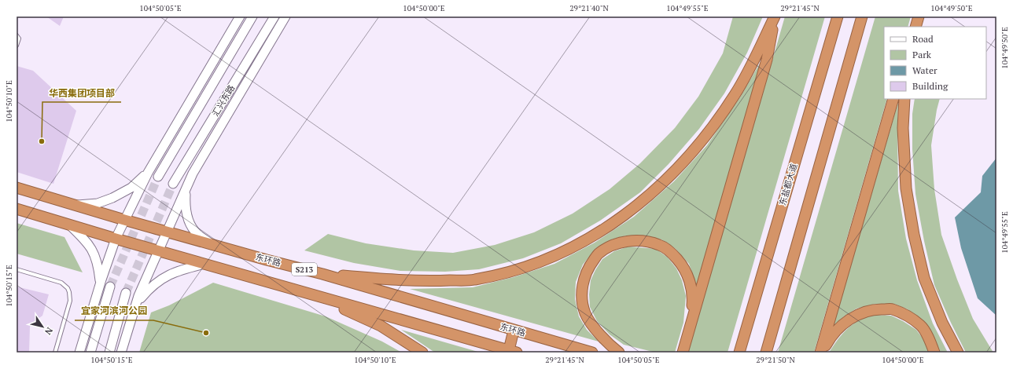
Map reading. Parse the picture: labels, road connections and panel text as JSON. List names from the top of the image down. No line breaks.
{"streets":{"highway":["东盐都大道","东环路","S213"],"main road":["汇兴东路"]},"places":["华西集团项目部","宜家河滨河公园"],"legend":["Road","Park","Water","Building"],"north":"bottom right","coordinates":["104°50'05\"E","104°50'00\"E","29°21'40\"N","104°49'55\"E","29°21'45\"N","104°49'50\"E","104°50'10\"E","104°50'15\"E","29°21'50\"N"]}
